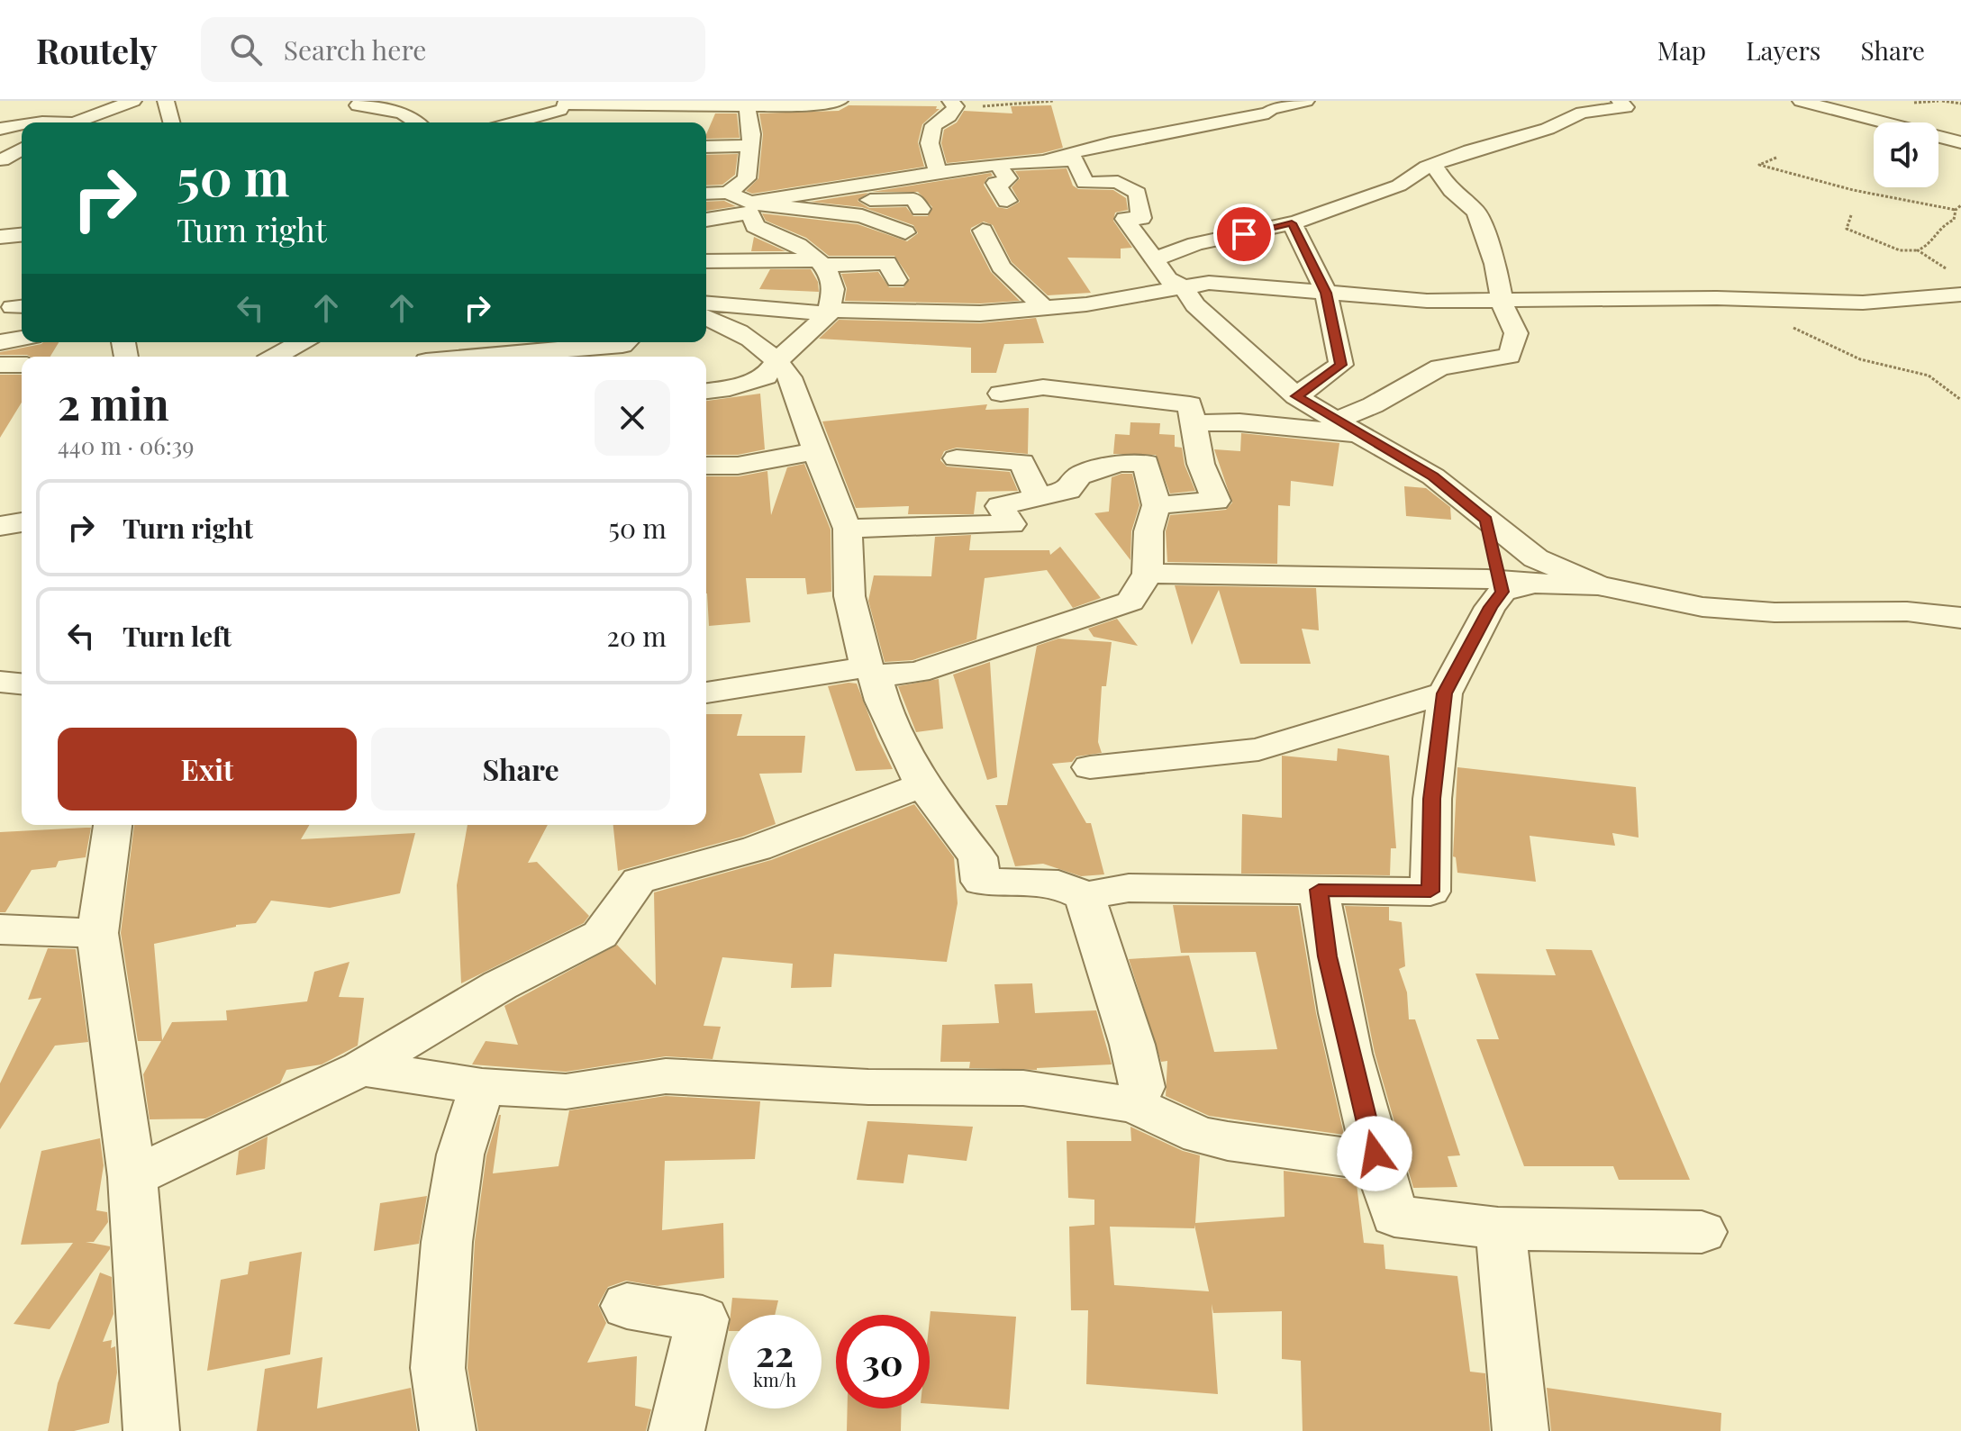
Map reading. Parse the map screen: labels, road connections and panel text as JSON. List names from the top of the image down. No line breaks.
{"page":{"header":"Routely","search":"Search here","nav":["Map","Layers","Share"],"turn":["50 m","Turn right"],"heading":["2 min","440 m · 06:39"],"list":[{"name":"Turn right","value":"50 m"},{"name":"Turn left","value":"20 m"}],"buttons":["Exit","Share"],"speed":"22 km/h","limit":"30"}}
